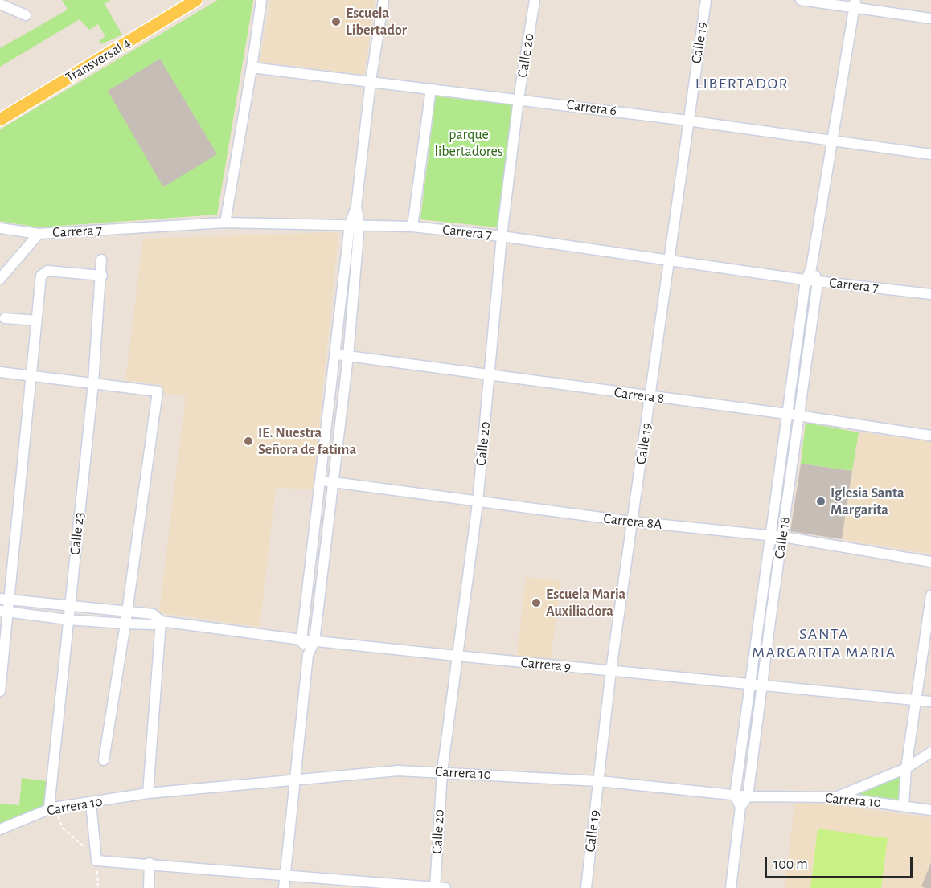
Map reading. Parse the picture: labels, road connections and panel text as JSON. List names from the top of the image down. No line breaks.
{"streets":{"main road":["Transversal 4"],"street":["Calle 19","Calle 20","Carrera 6","Carrera 7","Carrera 8","Carrera 8A","Calle 23","Calle 18","Carrera 9","Carrera 10"]},"crossings":[["Calle 19","Carrera 6"],["Calle 19","Carrera 7"],["Calle 19","Carrera 8"],["Calle 19","Carrera 8A"],["Calle 19","Carrera 9"],["Calle 19","Carrera 10"],["Calle 20","Carrera 6"],["Calle 20","Carrera 7"],["Calle 20","Carrera 8"],["Calle 20","Carrera 8A"],["Calle 20","Carrera 9"],["Calle 20","Carrera 10"],["Carrera 6","Calle 18"],["Carrera 7","Calle 18"],["Carrera 8","Calle 18"],["Carrera 8A","Calle 18"],["Calle 23","Carrera 10"],["Calle 18","Carrera 9"],["Calle 18","Carrera 10"]],"districts":["LIBERTADOR","SANTA MARGARITA MARIA"],"parks":["parque libertadores"],"places":["Escuela Libertador","IE. Nuestra Señora de fatima","Iglesia Santa Margarita","Escuela Maria Auxiliadora"],"scale_bar":"100 m"}
